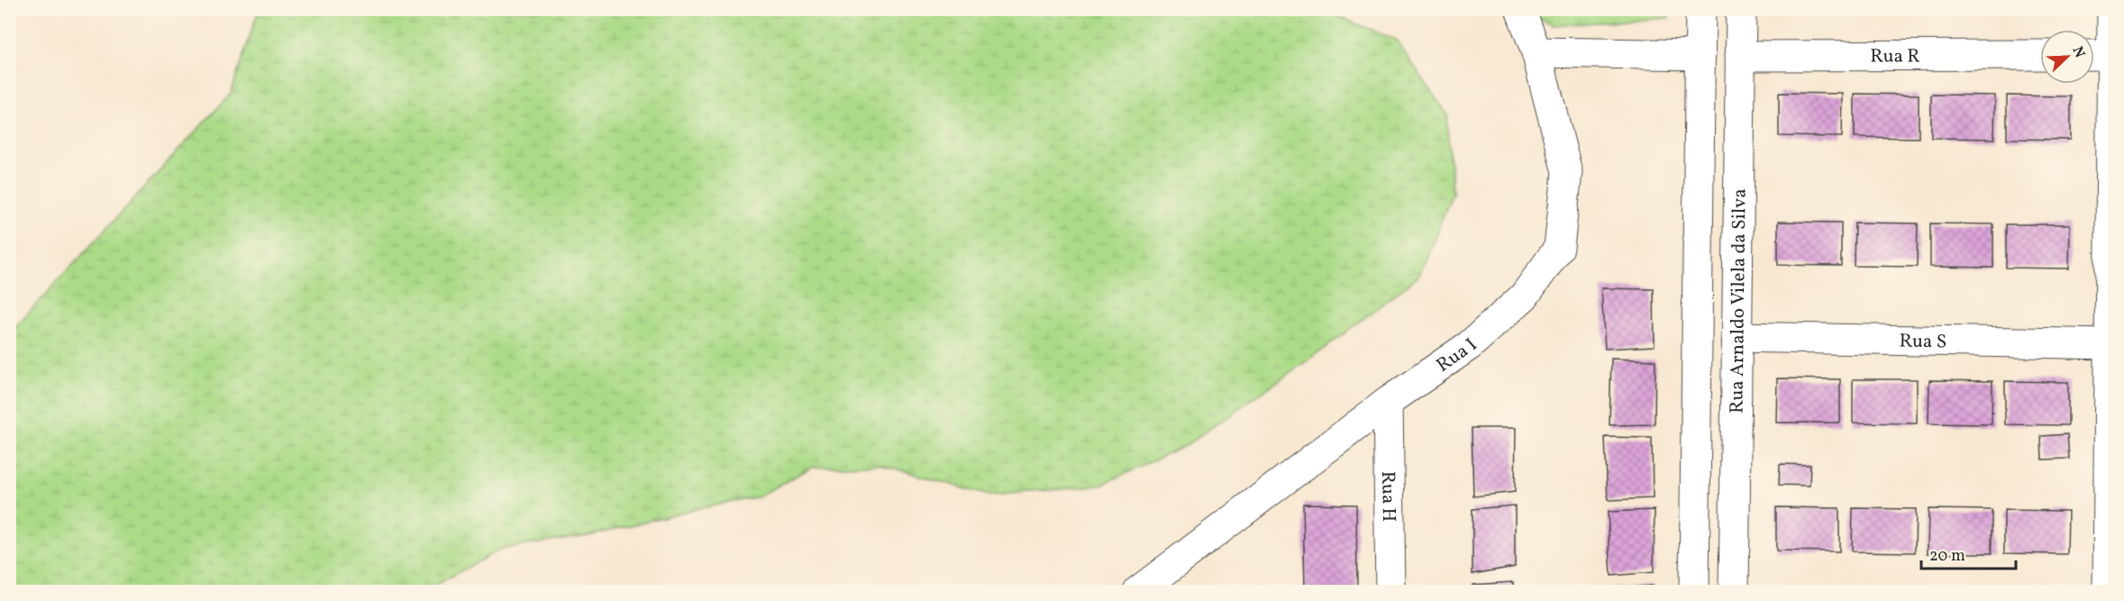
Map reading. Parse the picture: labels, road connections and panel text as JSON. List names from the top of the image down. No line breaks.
{"streets":{"street":["Rua R","Rua Arnaldo Vilela da Silva","Rua S","Rua I","Rua H"]},"crossings":[["Rua R","Rua Arnaldo Vilela da Silva"],["Rua Arnaldo Vilela da Silva","Rua S"],["Rua I","Rua H"]],"scale_bar":"20 m","north":"top right"}
